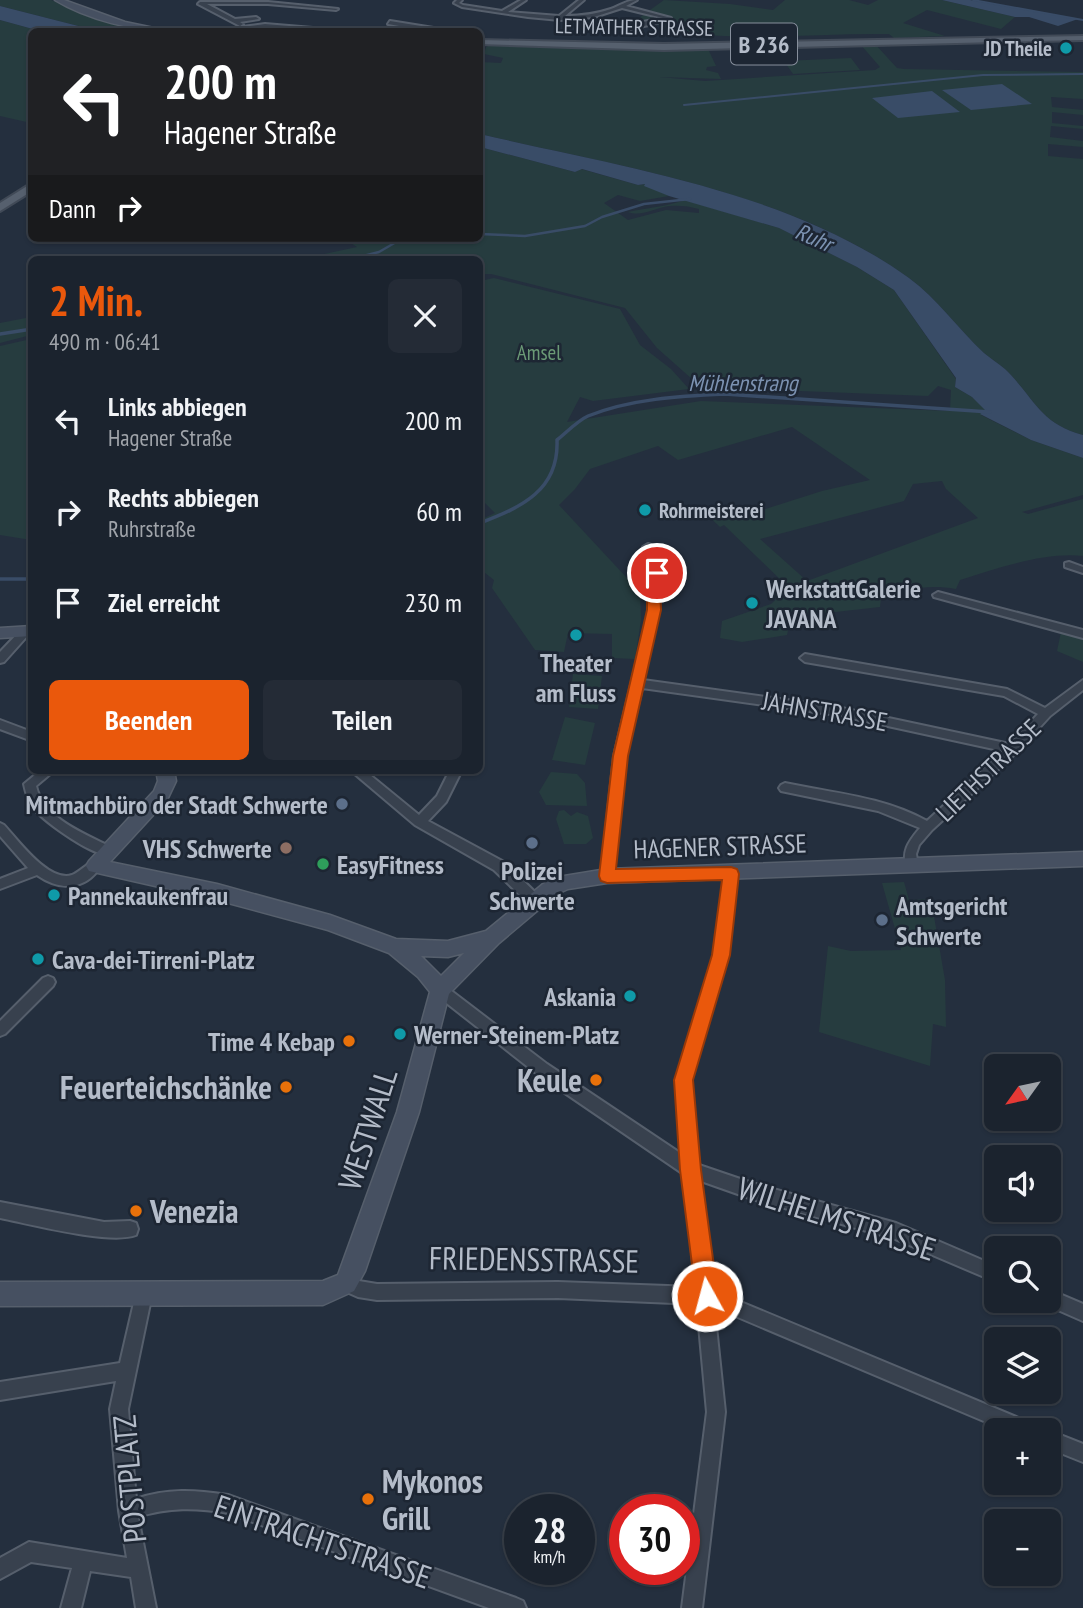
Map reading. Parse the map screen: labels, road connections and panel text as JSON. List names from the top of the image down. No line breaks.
{"streets":{"main road":["LETMATHER STRASSE","B 236","HAGENER STRASSE","WESTWALL"],"street":["JAHNSTRASSE","LIETHSTRASSE","WILHELMSTRASSE","FRIEDENSSTRASSE","POSTPLATZ","EINTRACHTSTRASSE"]},"crossings":[["JAHNSTRASSE","LIETHSTRASSE"],["LIETHSTRASSE","HAGENER STRASSE"],["HAGENER STRASSE","WESTWALL"],["HAGENER STRASSE","WILHELMSTRASSE"],["WESTWALL","WILHELMSTRASSE"],["WESTWALL","FRIEDENSSTRASSE"],["POSTPLATZ","EINTRACHTSTRASSE"]],"water":["Ruhr","Mühlenstrang"],"parks":["Amsel"],"places":["JD Theile","Rohrmeisterei","WerkstattGalerie JAVANA","Theater am Fluss","Mitmachbüro der Stadt Schwerte","Polizei Schwerte","VHS Schwerte","EasyFitness","Pannekaukenfrau","Amtsgericht Schwerte","Cava-dei-Tirreni-Platz","Askania","Werner-Steinem-Platz","Time 4 Kebap","Keule","Feuerteichschänke","Venezia","Mykonos Grill"],"north":"bottom left","page":{"turn":["200 m","Hagener Straße"],"then":"Dann","heading":["2 Min.","490 m · 06:41"],"list":[{"name":"Links abbiegen","note":"Hagener Straße","value":"200 m"},{"name":"Rechts abbiegen","note":"Ruhrstraße","value":"60 m"},{"name":"Ziel erreicht","value":"230 m"}],"buttons":["Beenden","Teilen"],"map_buttons":["+","−"],"speed":"28 km/h","limit":"30"}}
